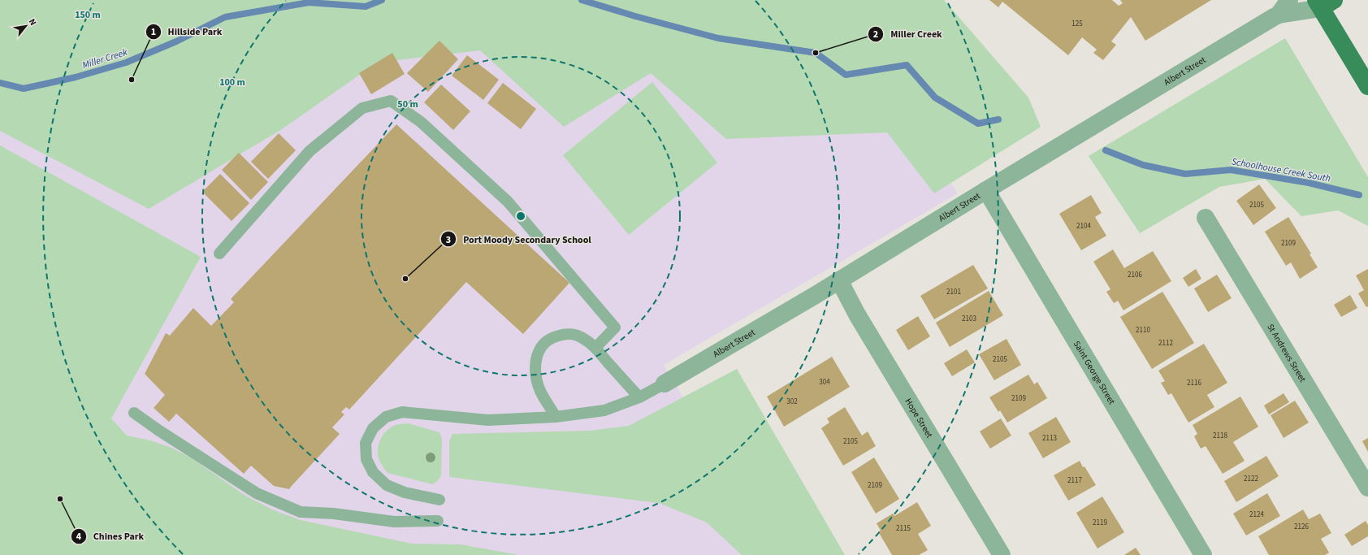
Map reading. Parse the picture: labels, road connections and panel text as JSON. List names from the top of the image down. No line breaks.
{"streets":{"street":["Albert Street","St Andrews Street","Saint George Street","Hope Street"]},"crossings":[["Albert Street","Saint George Street"],["Albert Street","Hope Street"]],"water":["Miller Creek","Schoolhouse Creek South"],"places":["Miller Creek","Hillside Park","Port Moody Secondary School","Chines Park"],"house_numbers":["125","2105","2104","2109","2106","2101","2103","2110","2112","2105","304","2116","2109","302","2118","2113","2105","2122","2117","2109","2124","2119","2126","2115"],"north":"top right","rings":["150 m","100 m","50 m"]}
